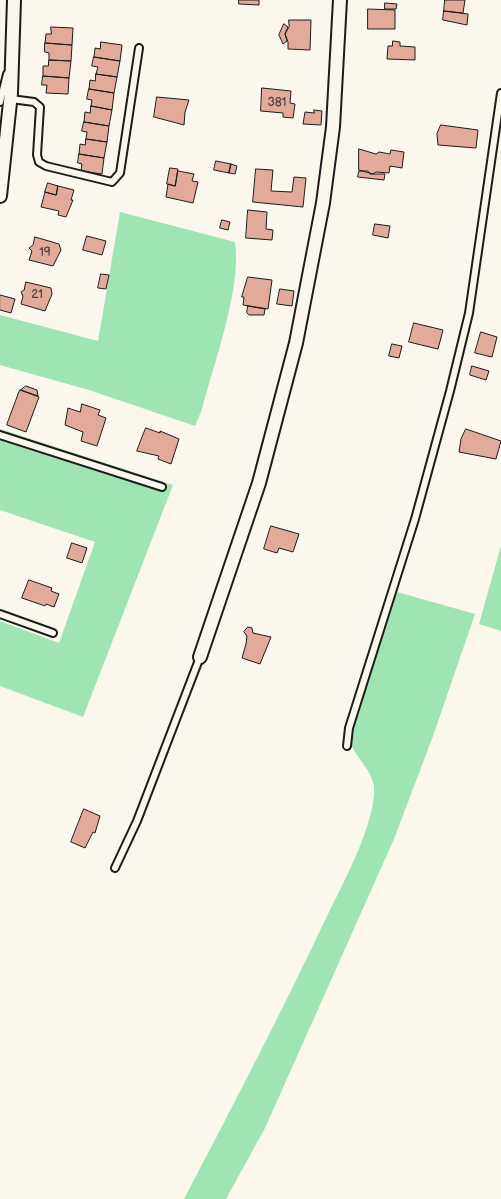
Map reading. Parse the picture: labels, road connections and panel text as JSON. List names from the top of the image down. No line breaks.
{"house_numbers":["381","19","21"]}
